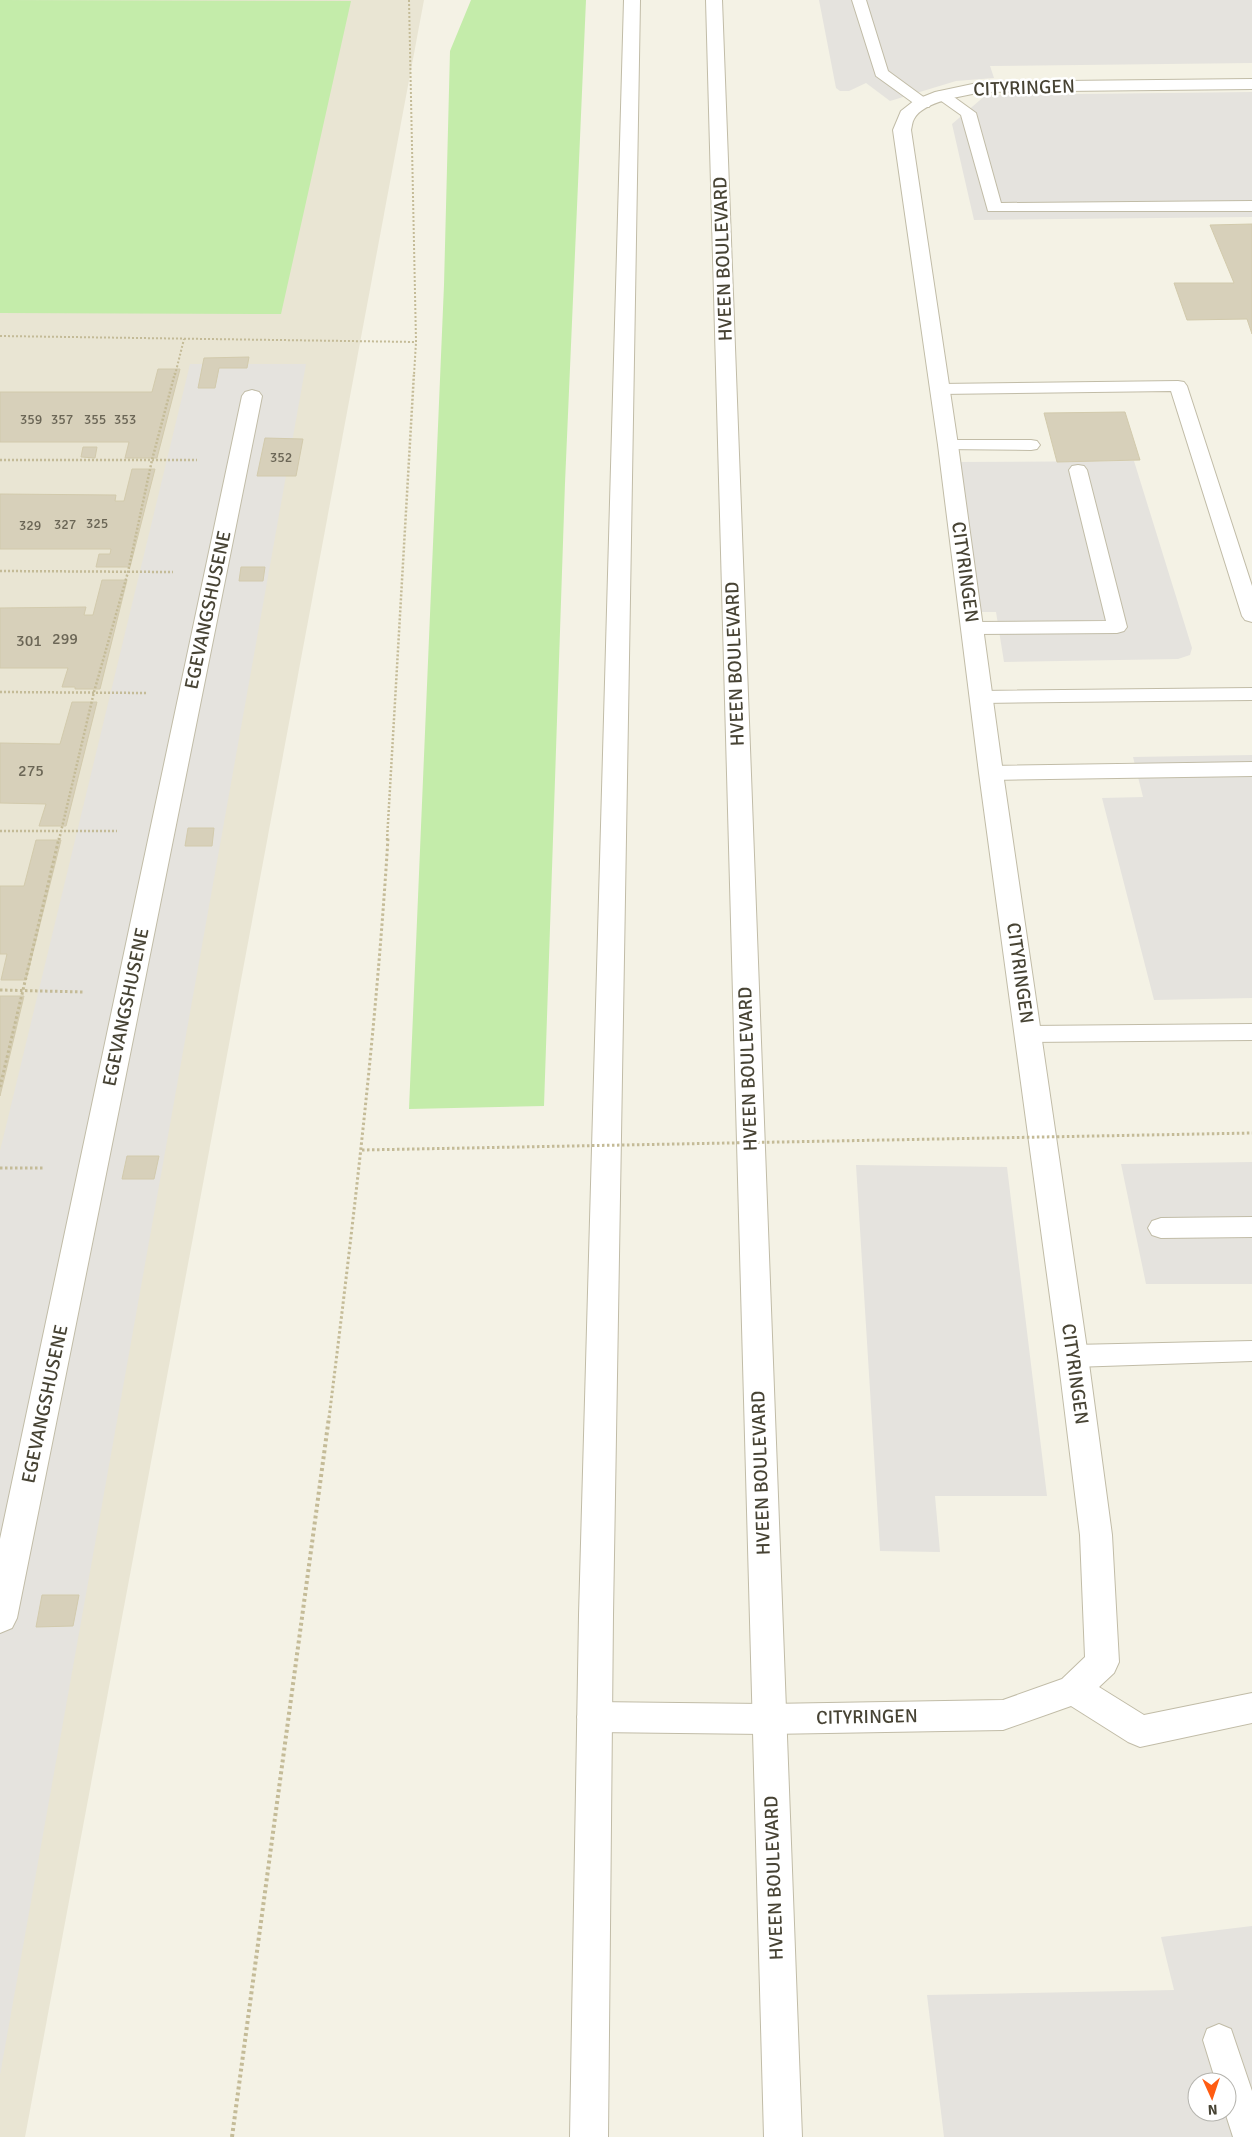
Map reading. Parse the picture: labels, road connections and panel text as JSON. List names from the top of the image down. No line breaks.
{"streets":{"street":["CITYRINGEN","HVEEN BOULEVARD","EGEVANGSHUSENE"]},"crossings":[["CITYRINGEN","HVEEN BOULEVARD"]],"house_numbers":["359","357","355","353","352","325","327","329","299","301","275"],"north":"bottom"}
